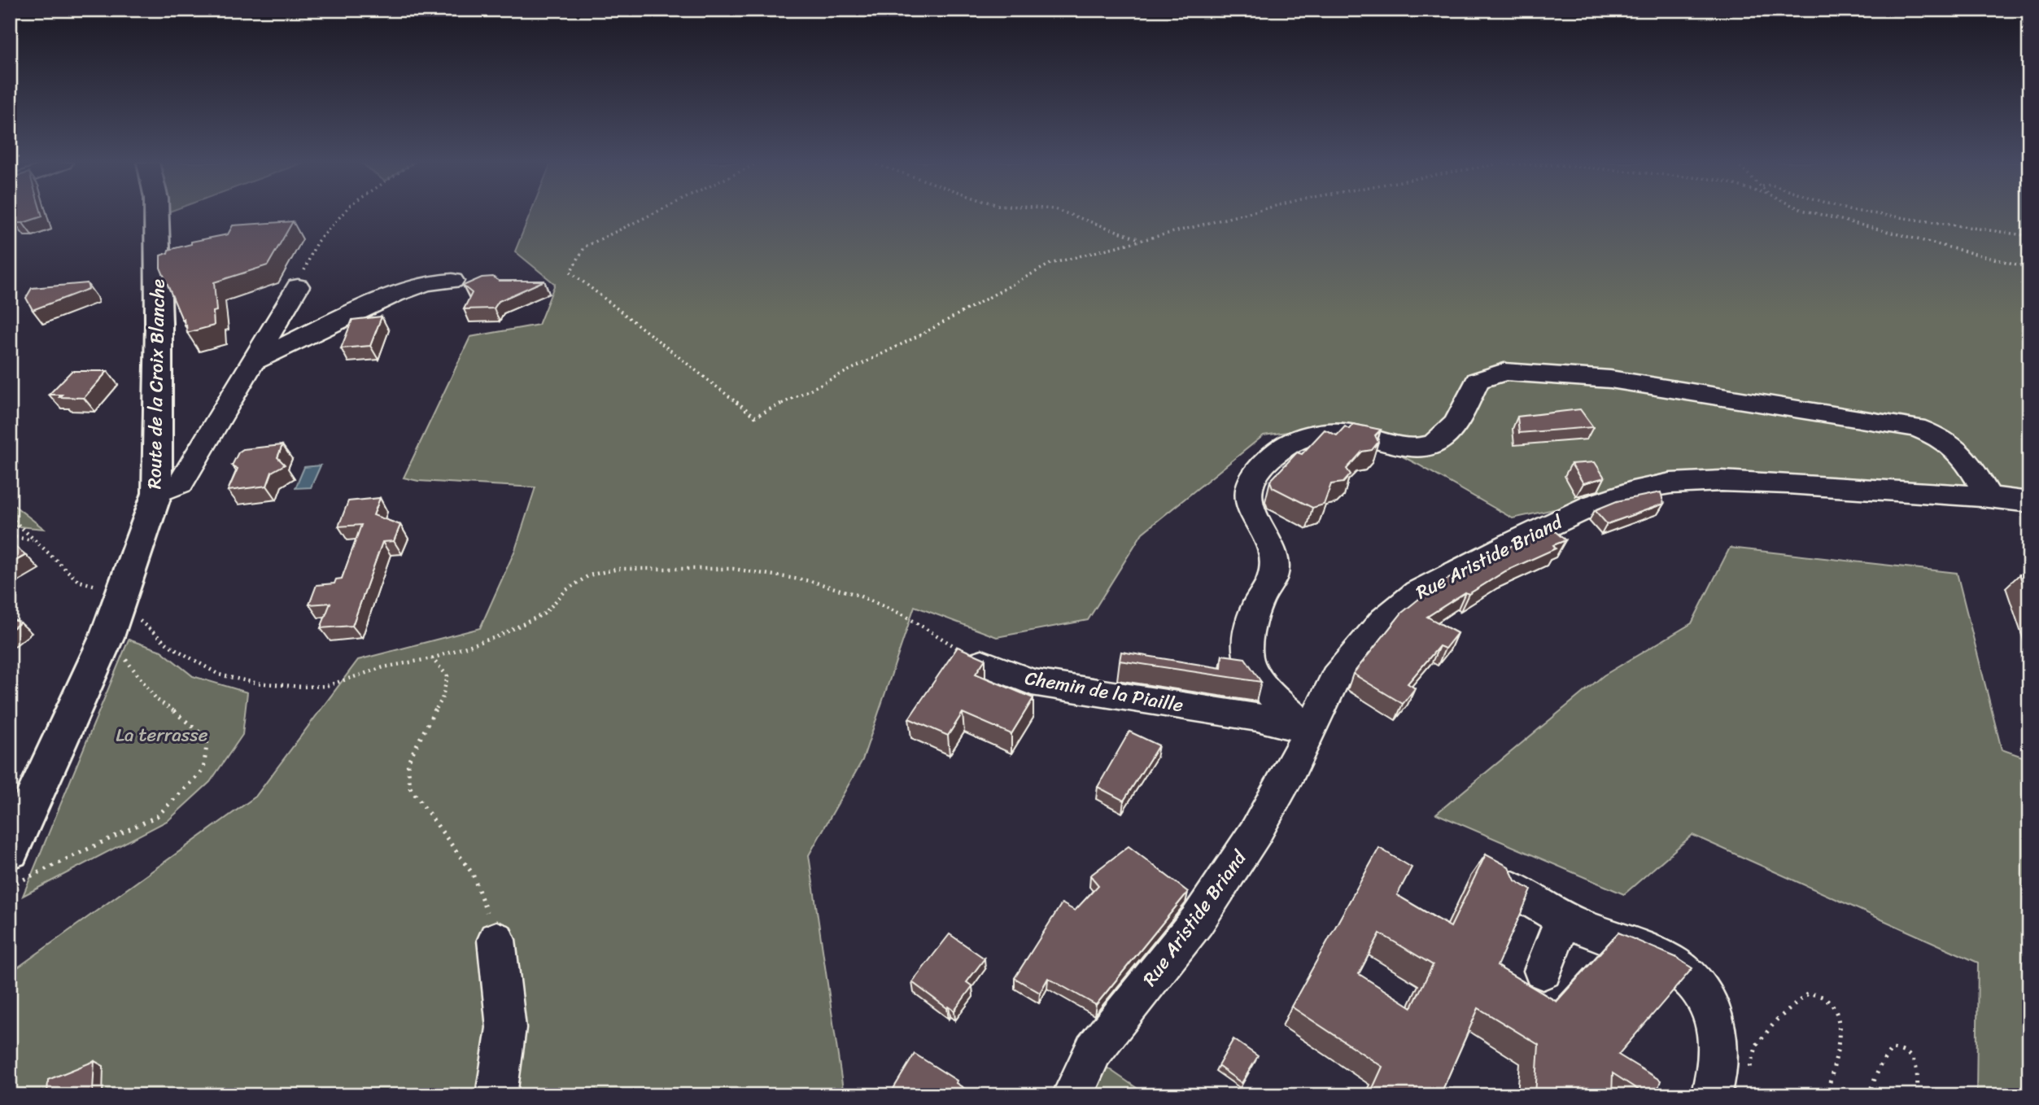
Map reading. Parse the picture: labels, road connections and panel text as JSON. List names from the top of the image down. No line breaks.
{"streets":{"main road":["Route de la Croix Blanche"],"street":["Rue Aristide Briand","Chemin de la Piaille"]},"crossings":[["Rue Aristide Briand","Chemin de la Piaille"]],"parks":["La terrasse"]}
